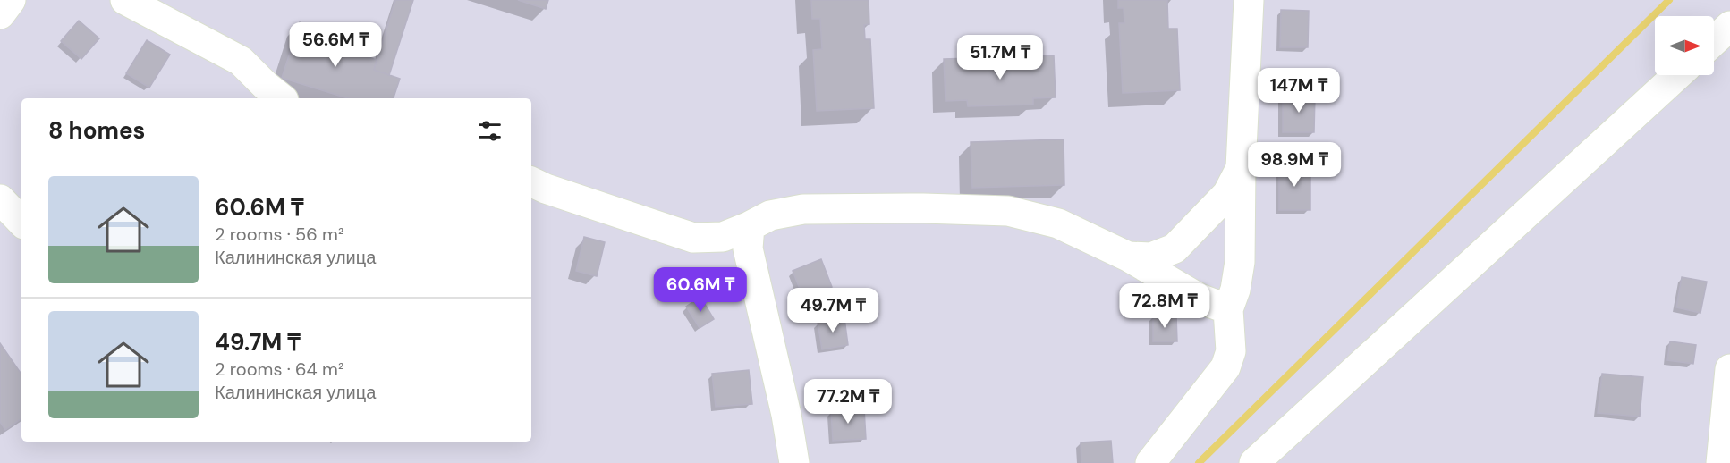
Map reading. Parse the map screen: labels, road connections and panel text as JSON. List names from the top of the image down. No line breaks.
{"north":"right","page":{"price":["56.6M ₸","51.7M ₸","147M ₸","98.9M ₸","60.6M ₸","72.8M ₸","49.7M ₸","77.2M ₸"],"heading":"8 homes","list":[{"name":"60.6M ₸","note":"2 rooms · 56 m² · Калининская улица"},{"name":"49.7M ₸","note":"2 rooms · 64 m² · Калининская улица"}]}}
